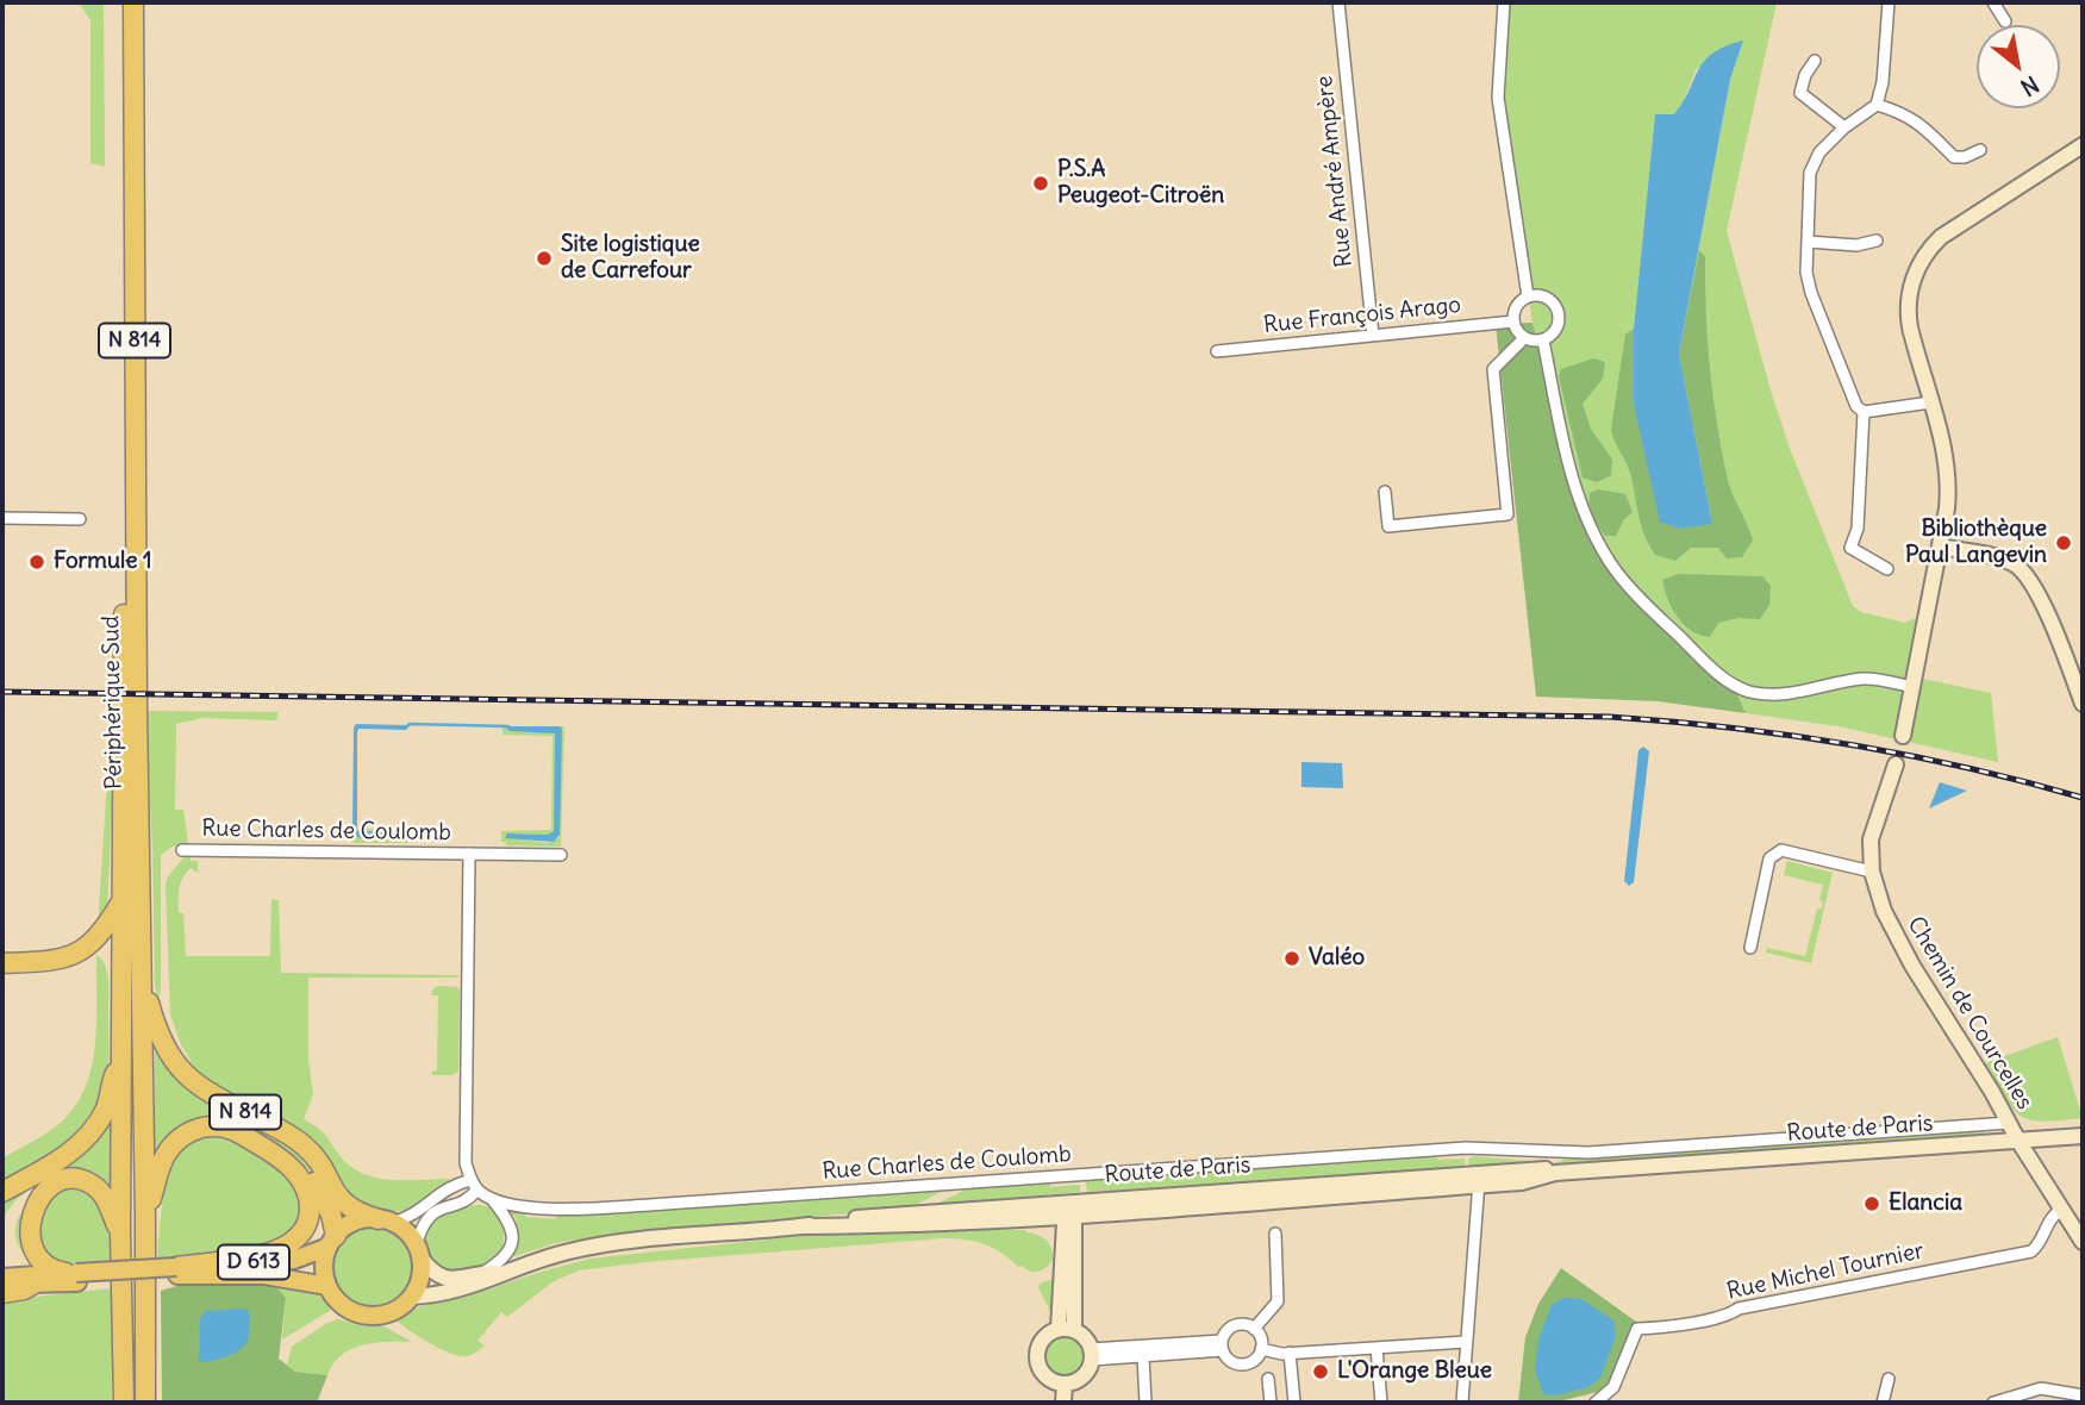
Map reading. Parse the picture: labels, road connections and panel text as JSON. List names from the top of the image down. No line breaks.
{"streets":{"highway":["N 814","Périphérique Sud"],"main road":["Chemin de Courcelles","Route de Paris","D 613"],"street":["Rue André Ampère","Rue François Arago","Rue Charles de Coulomb","Rue Michel Tournier"]},"crossings":[["Rue André Ampère","Rue François Arago"],["N 814","Périphérique Sud"],["N 814","Route de Paris"],["N 814","D 613"],["Rue Charles de Coulomb","Chemin de Courcelles"],["Rue Charles de Coulomb","Route de Paris"],["Chemin de Courcelles","Route de Paris"],["Chemin de Courcelles","Rue Michel Tournier"],["Route de Paris","D 613"]],"places":["P.S.A Peugeot-Citroën","Site logistique de Carrefour","Bibliothèque Paul Langevin","Formule 1","Valéo","Elancia","L'Orange Bleue"],"north":"bottom right"}
